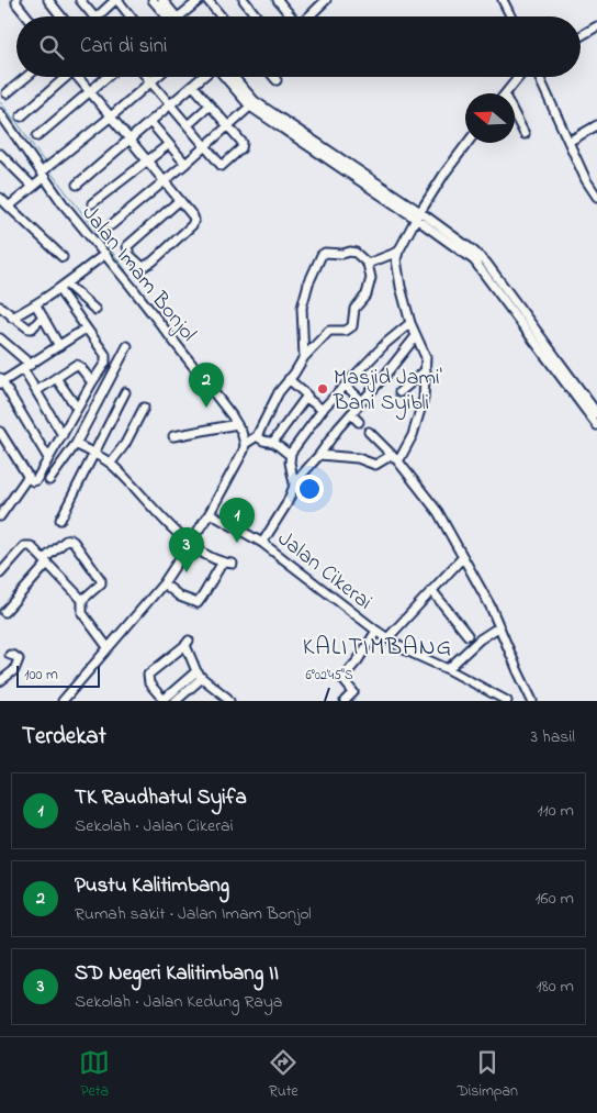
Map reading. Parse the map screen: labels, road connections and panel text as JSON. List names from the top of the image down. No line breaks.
{"streets":{"street":["Jalan Imam Bonjol","Jalan Cikerai"]},"districts":["KALITIMBANG"],"places":["Masjid Jami' Bani Syibli"],"scale_bar":"100 m","north":"left","page":{"search":"Cari di sini","pins":["2","1","3"],"scale":"100 m","heading":["Terdekat","3 hasil"],"list":[{"mark":"1","name":"TK Raudhatul Syifa","note":"Sekolah · Jalan Cikerai","value":"110 m"},{"mark":"2","name":"Pustu Kalitimbang","note":"Rumah sakit · Jalan Imam Bonjol","value":"160 m"},{"mark":"3","name":"SD Negeri Kalitimbang II","note":"Sekolah · Jalan Kedung Raya","value":"180 m"}],"nav":["Peta","Rute","Disimpan"]},"coordinates":["6°02'45\"S"]}
